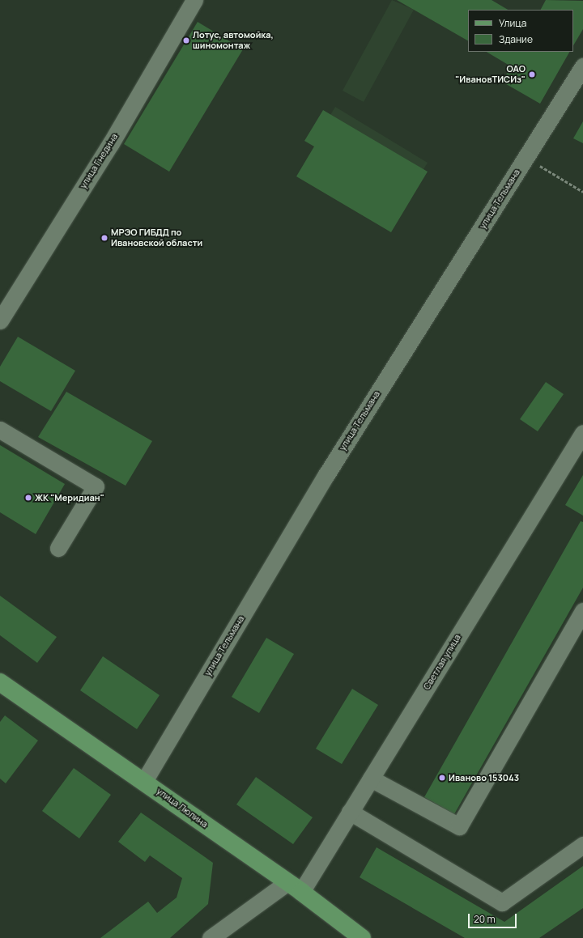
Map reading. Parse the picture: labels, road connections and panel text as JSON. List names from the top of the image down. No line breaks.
{"streets":{"main road":["улица Люлина"],"street":["улица Гнедина","улица Тельмана","Светлая улица"]},"crossings":[["улица Тельмана","улица Люлина"],["Светлая улица","улица Люлина"]],"places":["Лотус, автомойка, шиномонтаж","ОАО \"ИвановТИСИз\"","МРЭО ГИБДД по Ивановской области","ЖК \"Меридиан\"","Иваново 153043"],"legend":["Улица","Здание"],"scale_bar":"20 m"}
